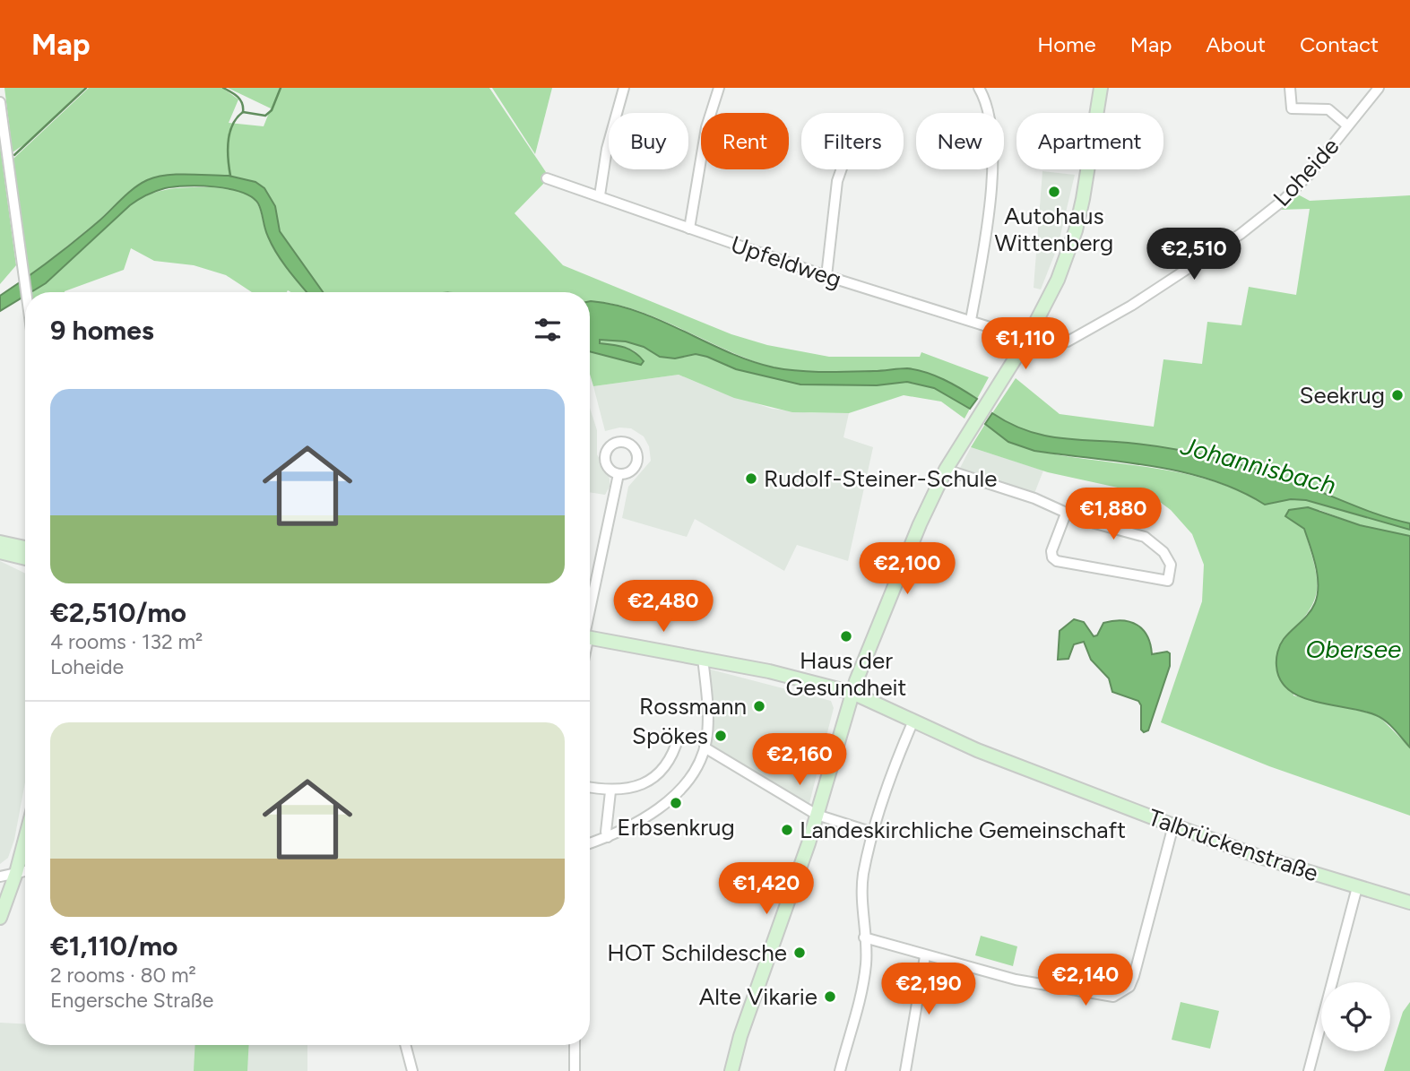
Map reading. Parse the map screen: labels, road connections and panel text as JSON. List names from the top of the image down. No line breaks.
{"streets":{"main road":["Talbrückenstraße"],"street":["Loheide","Upfeldweg"]},"crossings":[["Loheide","Upfeldweg"]],"water":["Johannisbach","Obersee"],"places":["Autohaus Wittenberg","Seekrug","Rudolf-Steiner-Schule","Haus der Gesundheit","Rossmann","Spökes","Erbsenkrug","Landeskirchliche Gemeinschaft","HOT Schildesche","Alte Vikarie"],"page":{"header":"Map","nav":["Home","Map","About","Contact"],"chip":["Buy","Rent","Filters","New","Apartment"],"price":["€2,510","€1,110","€1,880","€2,100","€2,480","€2,160","€1,420","€2,140","€2,190"],"heading":"9 homes","list":[{"name":"€2,510/mo","note":"4 rooms · 132 m² · Loheide"},{"name":"€1,110/mo","note":"2 rooms · 80 m² · Engersche Straße"}]}}
